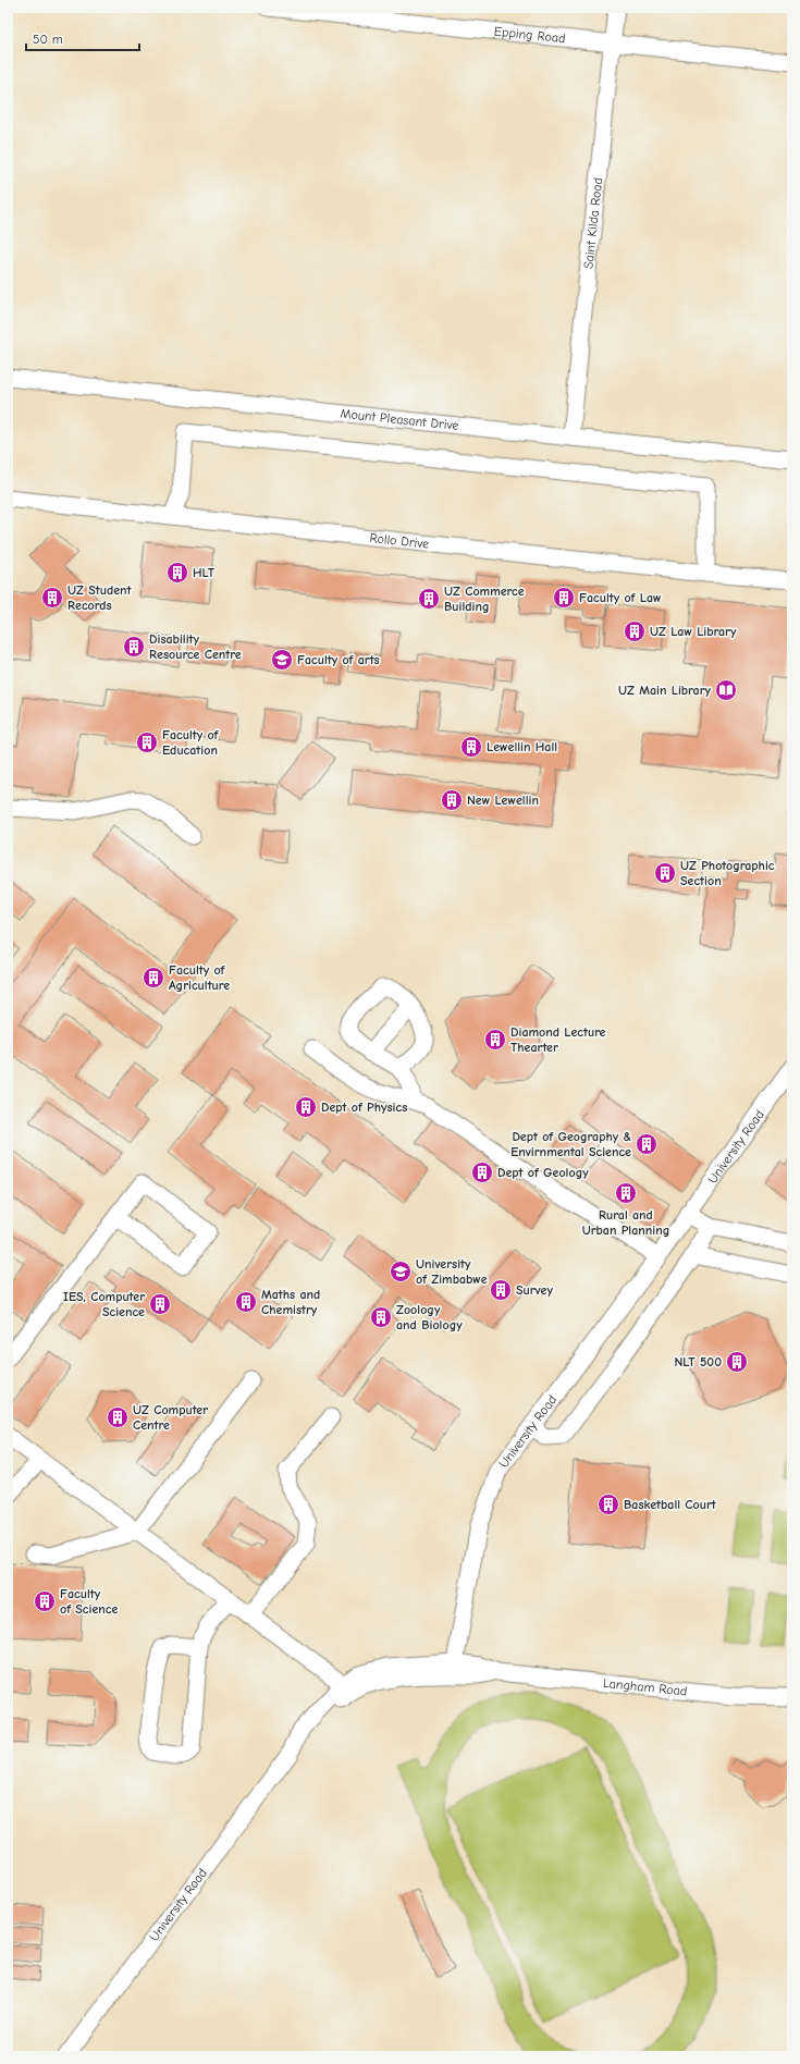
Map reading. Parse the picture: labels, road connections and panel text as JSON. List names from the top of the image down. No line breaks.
{"streets":{"street":["Epping Road","Saint Kilda Road","Mount Pleasant Drive","Rollo Drive","University Road","Langham Road"]},"crossings":[["Epping Road","Saint Kilda Road"],["Saint Kilda Road","Mount Pleasant Drive"],["University Road","Langham Road"]],"places":{"building":["HLT","UZ Student Records","Faculty of Law","UZ Commerce Building","UZ Law Library","Disability Resource Centre","Faculty of Education","Lewellin Hall","New Lewellin","UZ Photographic Section","Faculty of Agriculture","Diamond Lecture Thearter","Dept of Physics","Dept of Geography & Envirnmental Science","Dept of Geology","Rural and Urban Planning","Survey","Maths and Chemistry","IES, Computer Science","Zoology and Biology","NLT 500","UZ Computer Centre","Basketball Court","Faculty of Science"],"school or university":["Faculty of arts","University of Zimbabwe"],"library":["UZ Main Library"]},"scale_bar":"50 m"}
